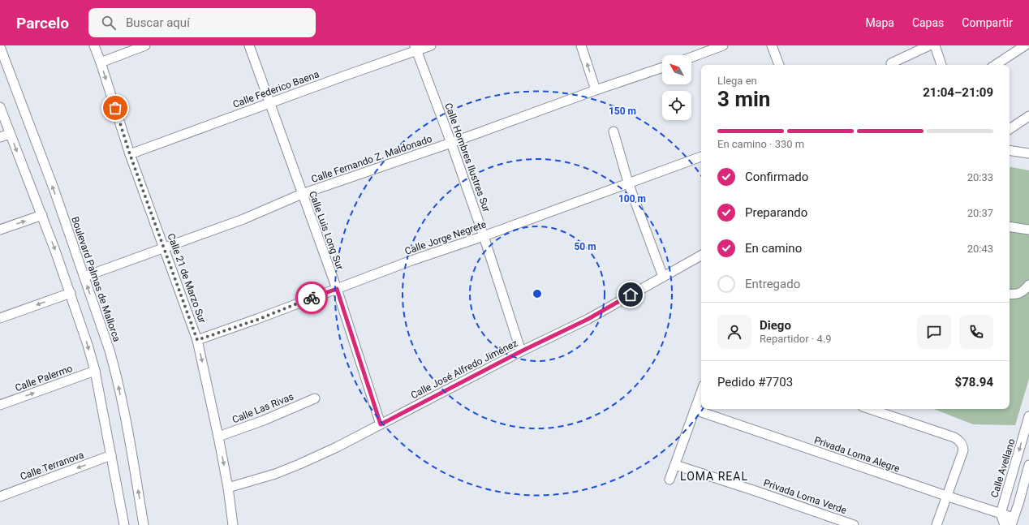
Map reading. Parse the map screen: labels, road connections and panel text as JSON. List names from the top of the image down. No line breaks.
{"streets":{"street":["Calle Federico Baena","Calle Hombres Ilustres Sur","Calle Fernando Z. Maldonado","Calle Luis Long Sur","Calle Jorge Negrete","Calle 21 de Marzo Sur","Boulevard Palmas de Mallorca","Calle José Alfredo Jiménez","Calle Palermo","Calle Las Rivas","Privada Loma Alegre","Calle Terranova","Calle Avellano","Privada Loma Verde"]},"crossings":[["Calle Federico Baena","Calle Hombres Ilustres Sur"],["Calle Federico Baena","Calle Luis Long Sur"],["Calle Federico Baena","Calle 21 de Marzo Sur"],["Calle Hombres Ilustres Sur","Calle Fernando Z. Maldonado"],["Calle Hombres Ilustres Sur","Calle Jorge Negrete"],["Calle Hombres Ilustres Sur","Calle José Alfredo Jiménez"],["Calle Fernando Z. Maldonado","Calle Luis Long Sur"],["Calle Fernando Z. Maldonado","Calle 21 de Marzo Sur"],["Calle Fernando Z. Maldonado","Boulevard Palmas de Mallorca"],["Calle Luis Long Sur","Calle Jorge Negrete"],["Calle Luis Long Sur","Calle José Alfredo Jiménez"],["Calle Jorge Negrete","Calle 21 de Marzo Sur"],["Calle 21 de Marzo Sur","Calle José Alfredo Jiménez"],["Calle 21 de Marzo Sur","Calle Las Rivas"],["Privada Loma Alegre","Calle Avellano"]],"one_way":["Calle 21 de Marzo Sur","Calle Palermo","Calle Terranova"],"districts":["LOMA REAL"],"north":"top left","page":{"header":"Parcelo","search":"Buscar aquí","nav":["Mapa","Capas","Compartir"],"heading":["3 min","Llega en","21:04–21:09"],"panel":["Diego","Repartidor · 4.9","Pedido #7703","$78.94"],"bar":"En camino · 330 m","list":[["Confirmado","20:33"],["Preparando","20:37"],["En camino","20:43"],"Entregado"]},"rings":["150 m","100 m","50 m"]}
